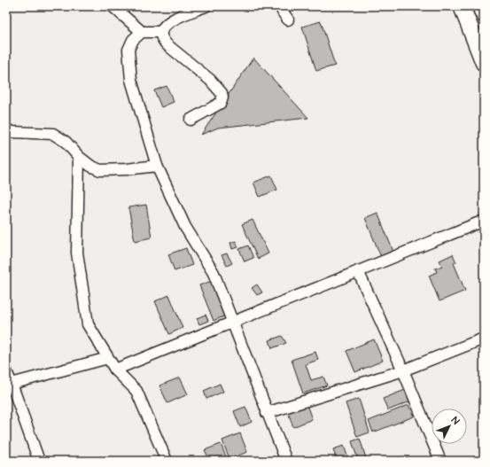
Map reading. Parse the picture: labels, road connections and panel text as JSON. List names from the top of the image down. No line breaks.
{"north":"top right"}
